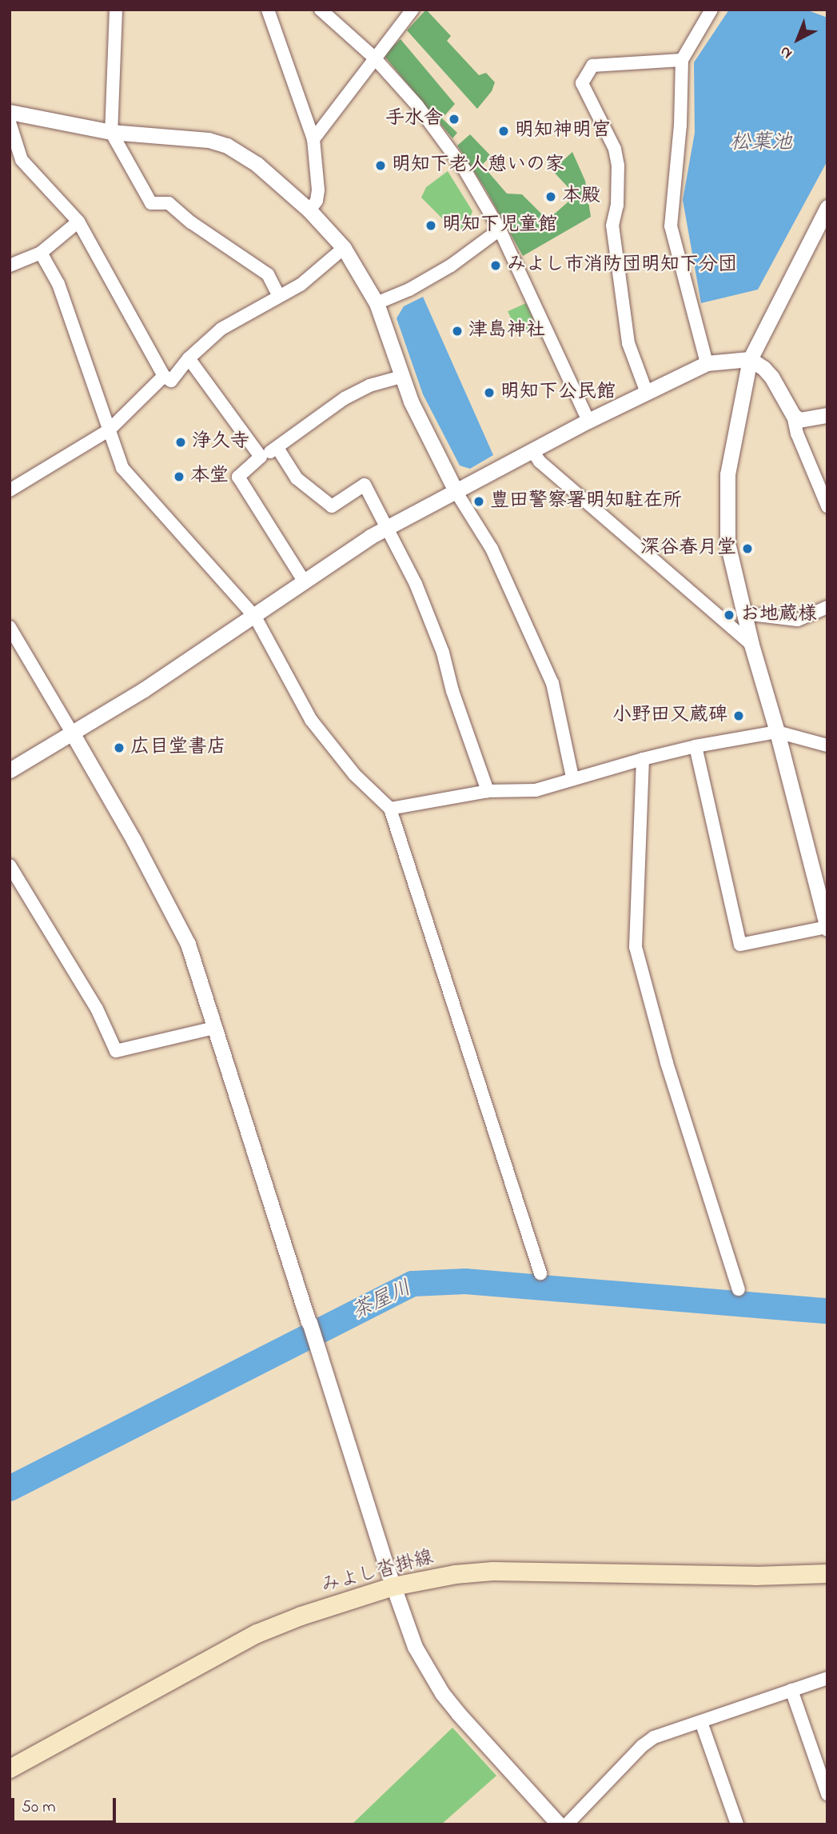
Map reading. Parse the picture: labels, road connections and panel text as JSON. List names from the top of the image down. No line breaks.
{"streets":{"main road":["みよし沓掛線"]},"water":["松葉池","茶屋川"],"places":["手水舎","明知神明宮","明知下老人憩いの家","本殿","明知下児童館","みよし市消防団明知下分団","津島神社","明知下公民館","浄久寺","本堂","豊田警察署明知駐在所","深谷春月堂","お地蔵様","小野田又蔵碑","広目堂書店"],"scale_bar":"50 m","north":"bottom left"}
